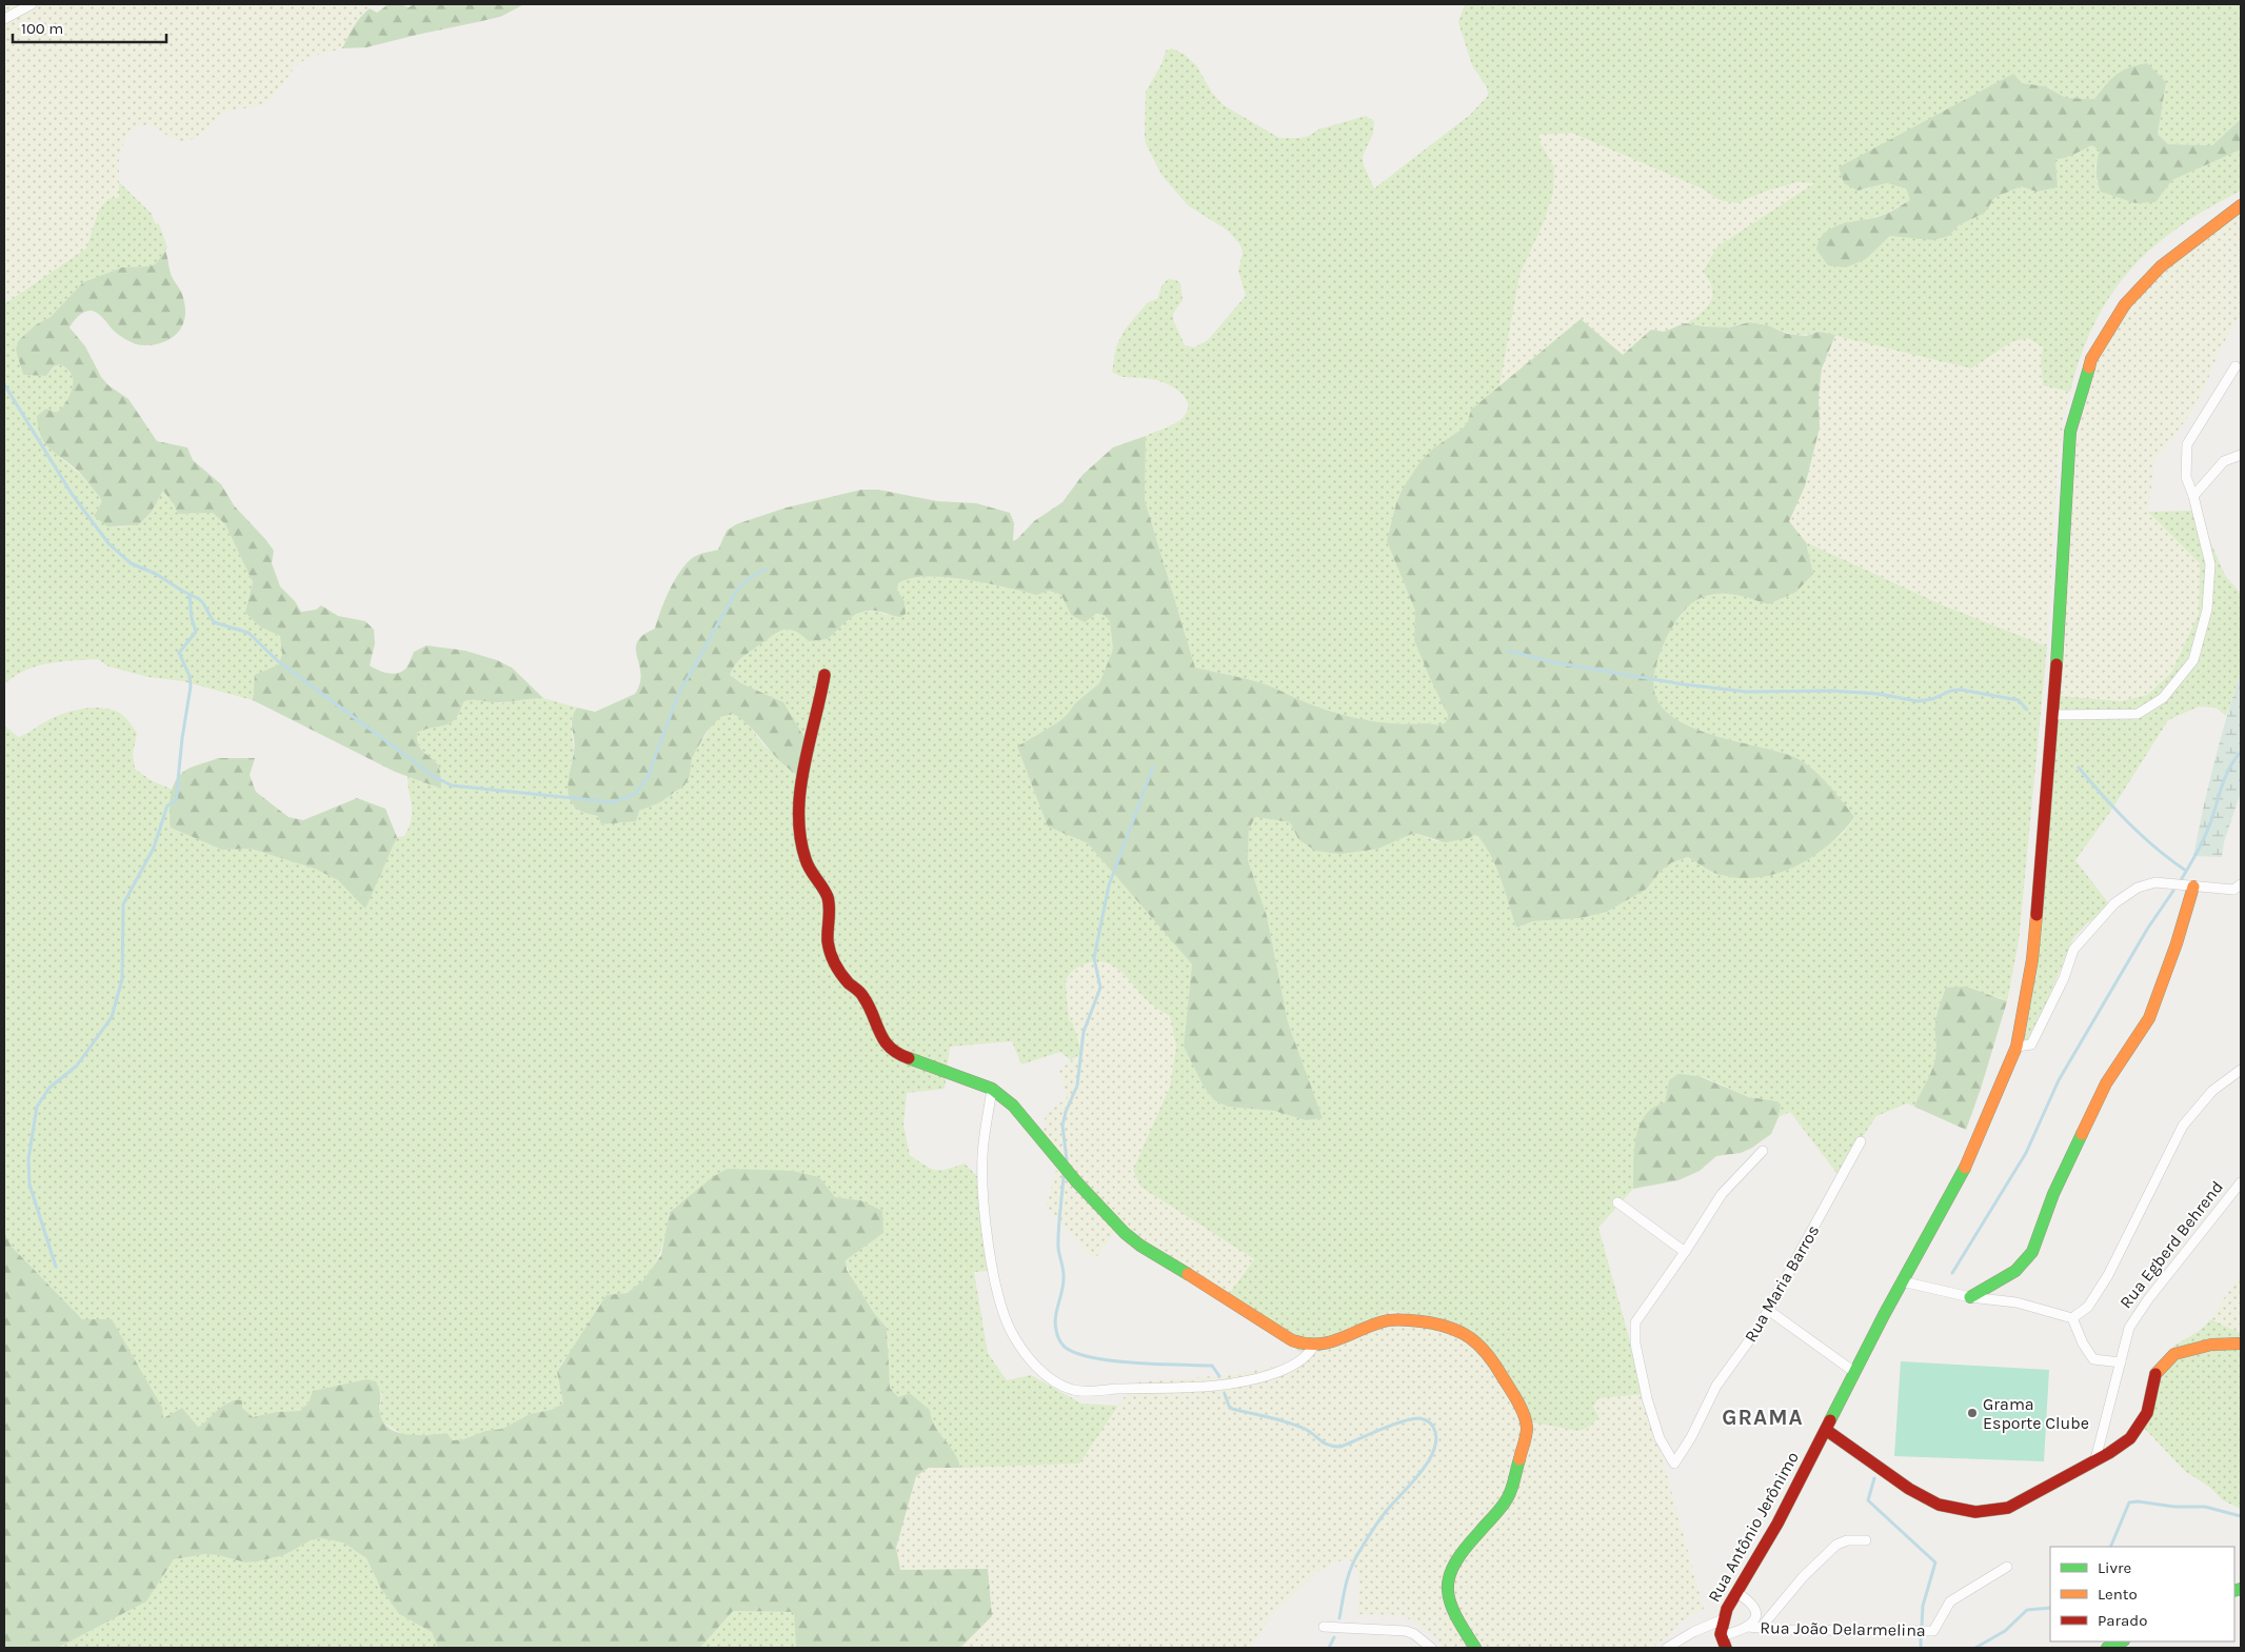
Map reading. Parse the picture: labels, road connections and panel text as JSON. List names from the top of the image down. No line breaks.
{"streets":{"street":["Rua Egberd Behrend","Rua Maria Barros","Rua Antônio Jerônimo","Rua João Delarmelina"]},"crossings":[["Rua Antônio Jerônimo","Rua João Delarmelina"]],"districts":["GRAMA"],"places":["Grama Esporte Clube"],"legend":["Livre","Lento","Parado"],"scale_bar":"100 m"}
